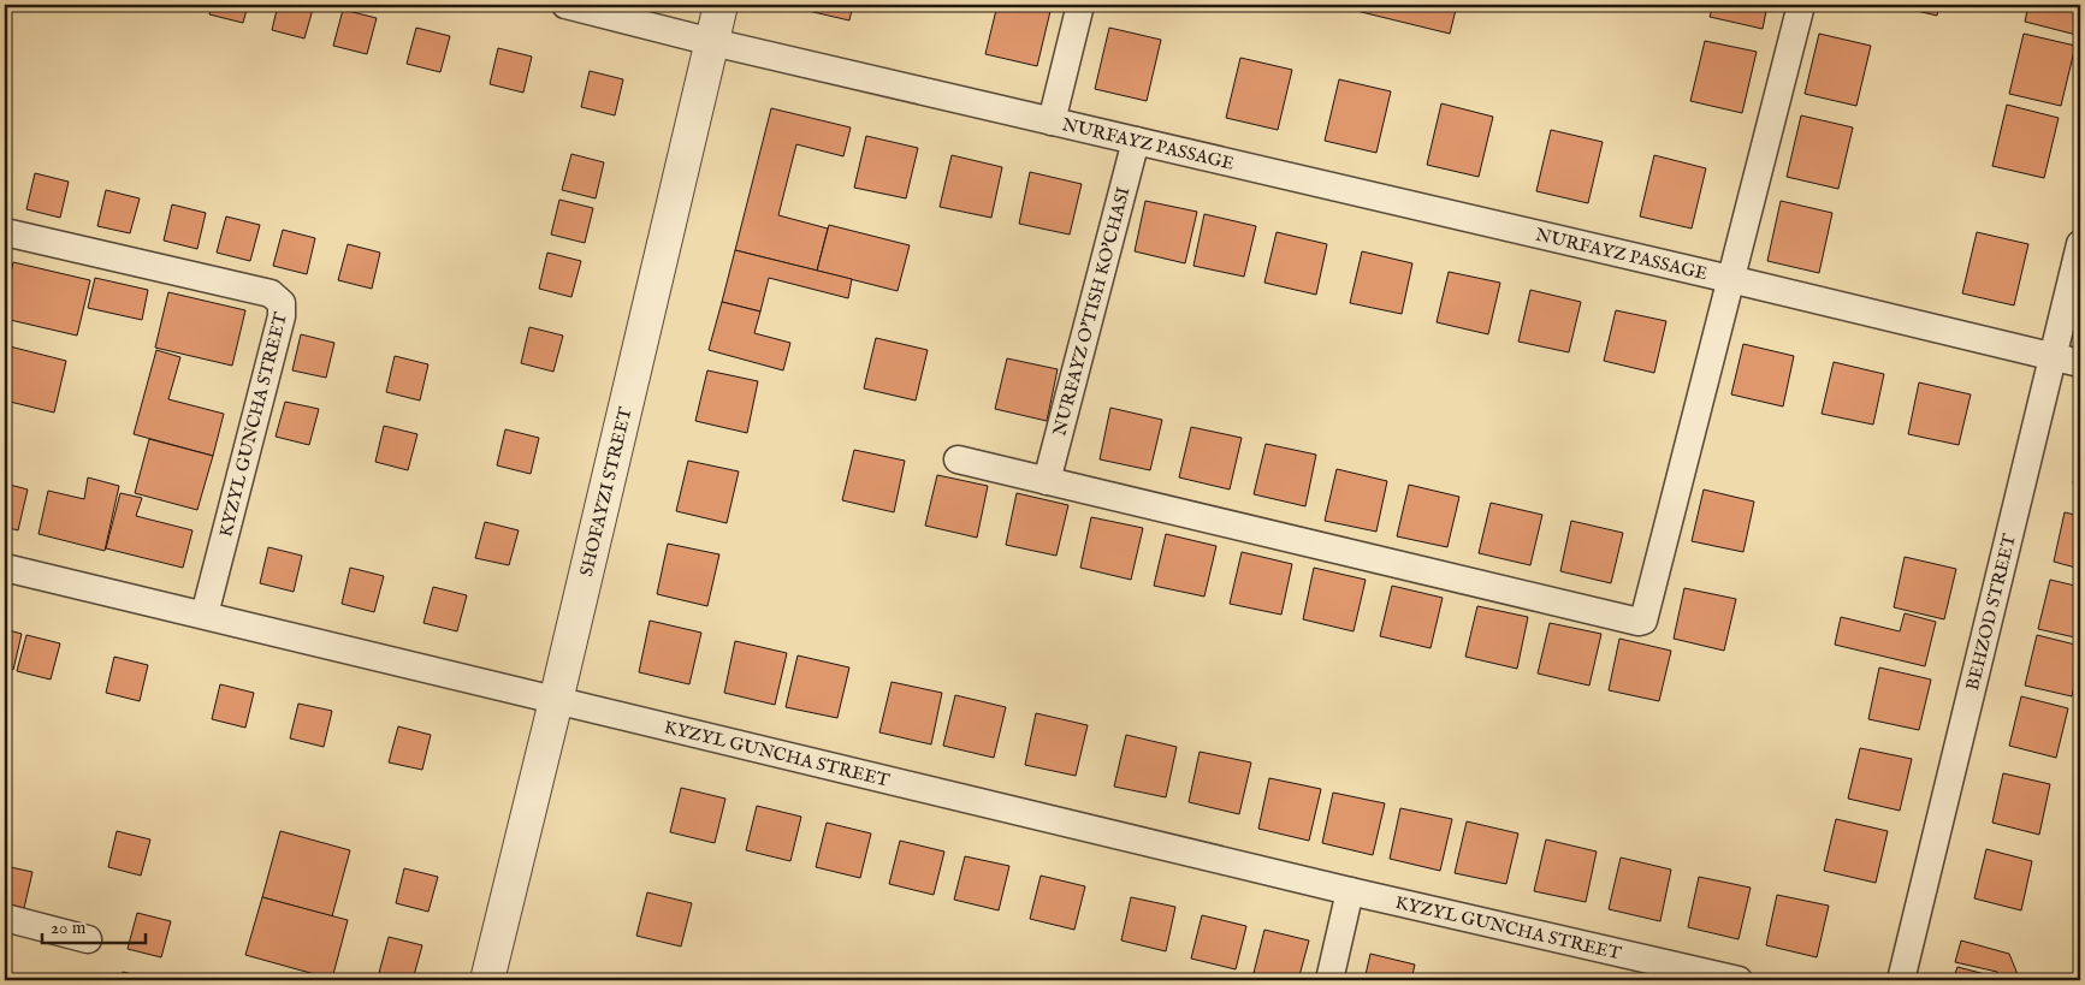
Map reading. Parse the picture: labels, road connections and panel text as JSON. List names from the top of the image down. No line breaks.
{"streets":{"street":["NURFAYZ PASSAGE","NURFAYZ O'TISH KO'CHASI","KYZYL GUNCHA STREET","SHOFAYZI STREET","BEHZOD STREET"]},"crossings":[["NURFAYZ PASSAGE","NURFAYZ O'TISH KO'CHASI"],["NURFAYZ PASSAGE","SHOFAYZI STREET"],["NURFAYZ PASSAGE","BEHZOD STREET"],["KYZYL GUNCHA STREET","SHOFAYZI STREET"]],"scale_bar":"20 m"}
